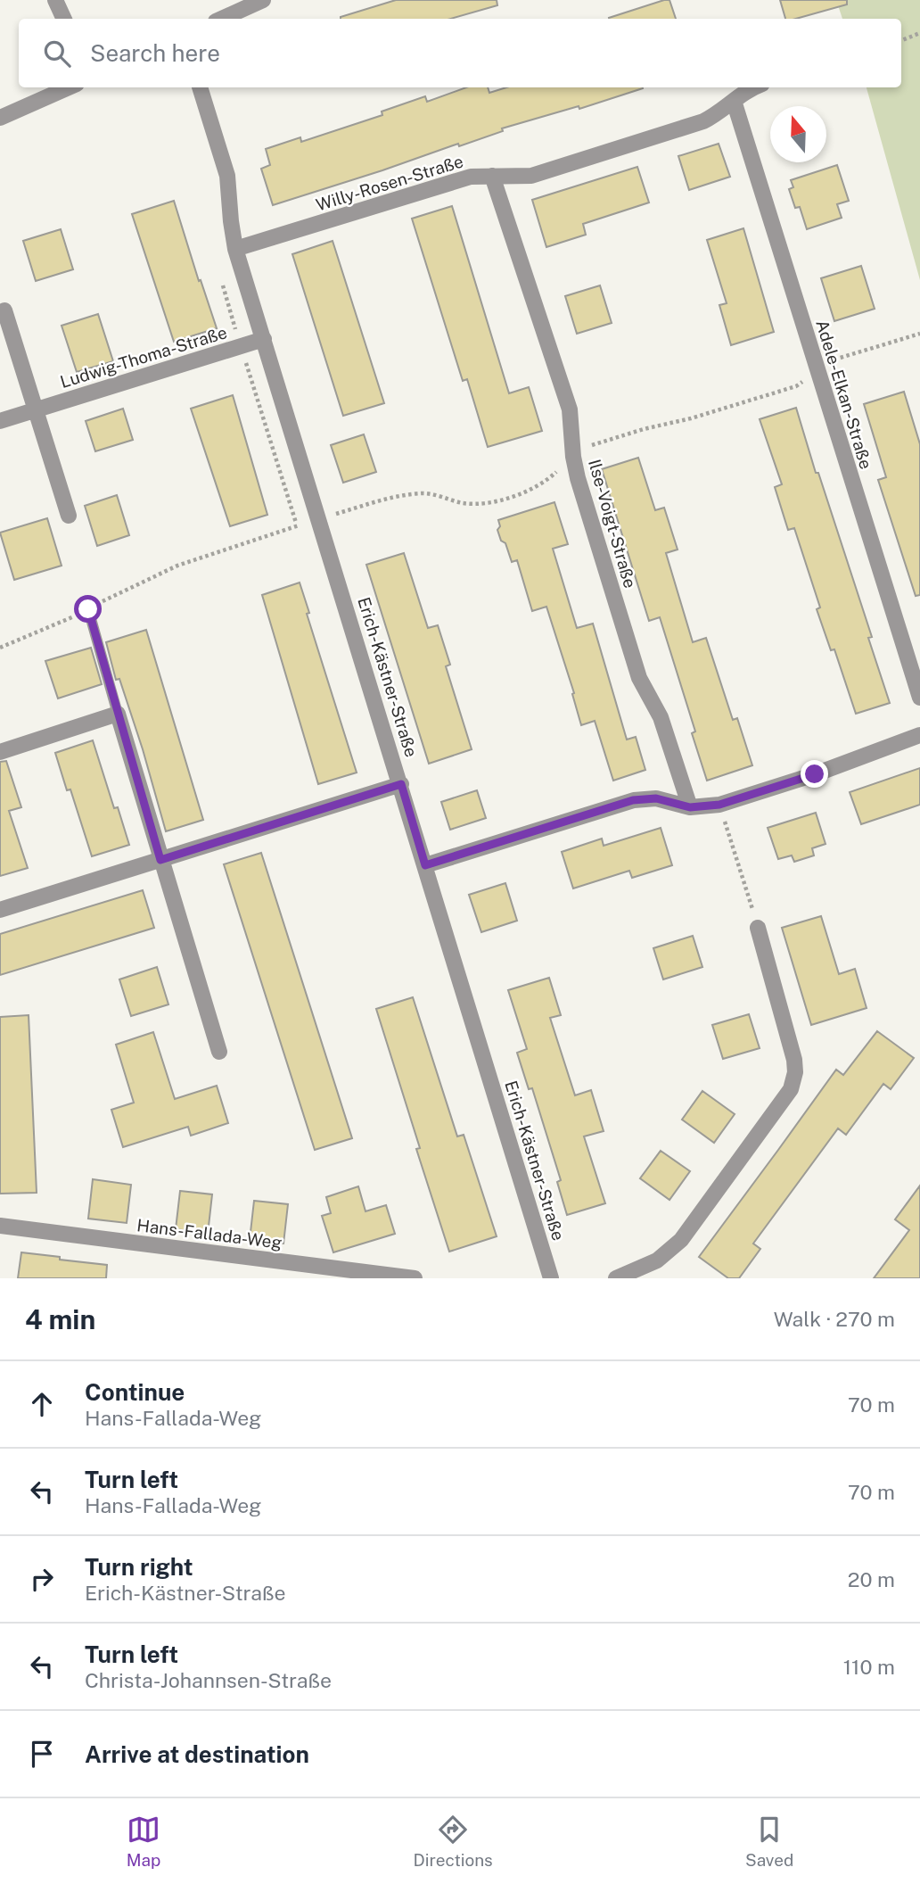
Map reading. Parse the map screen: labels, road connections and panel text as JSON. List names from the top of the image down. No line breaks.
{"streets":{"street":["Willy-Rosen-Straße","Ludwig-Thoma-Straße","Adele-Elkan-Straße","Ilse-Voigt-Straße","Erich-Kästner-Straße","Hans-Fallada-Weg"]},"crossings":[["Willy-Rosen-Straße","Adele-Elkan-Straße"],["Willy-Rosen-Straße","Ilse-Voigt-Straße"],["Willy-Rosen-Straße","Erich-Kästner-Straße"],["Ludwig-Thoma-Straße","Erich-Kästner-Straße"]],"north":"top","page":{"search":"Search here","heading":["4 min","Walk · 270 m"],"list":[["Continue","Hans-Fallada-Weg","70 m"],["Turn left","Hans-Fallada-Weg","70 m"],["Turn right","Erich-Kästner-Straße","20 m"],["Turn left","Christa-Johannsen-Straße","110 m"],"Arrive at destination"],"nav":["Map","Directions","Saved"]}}
